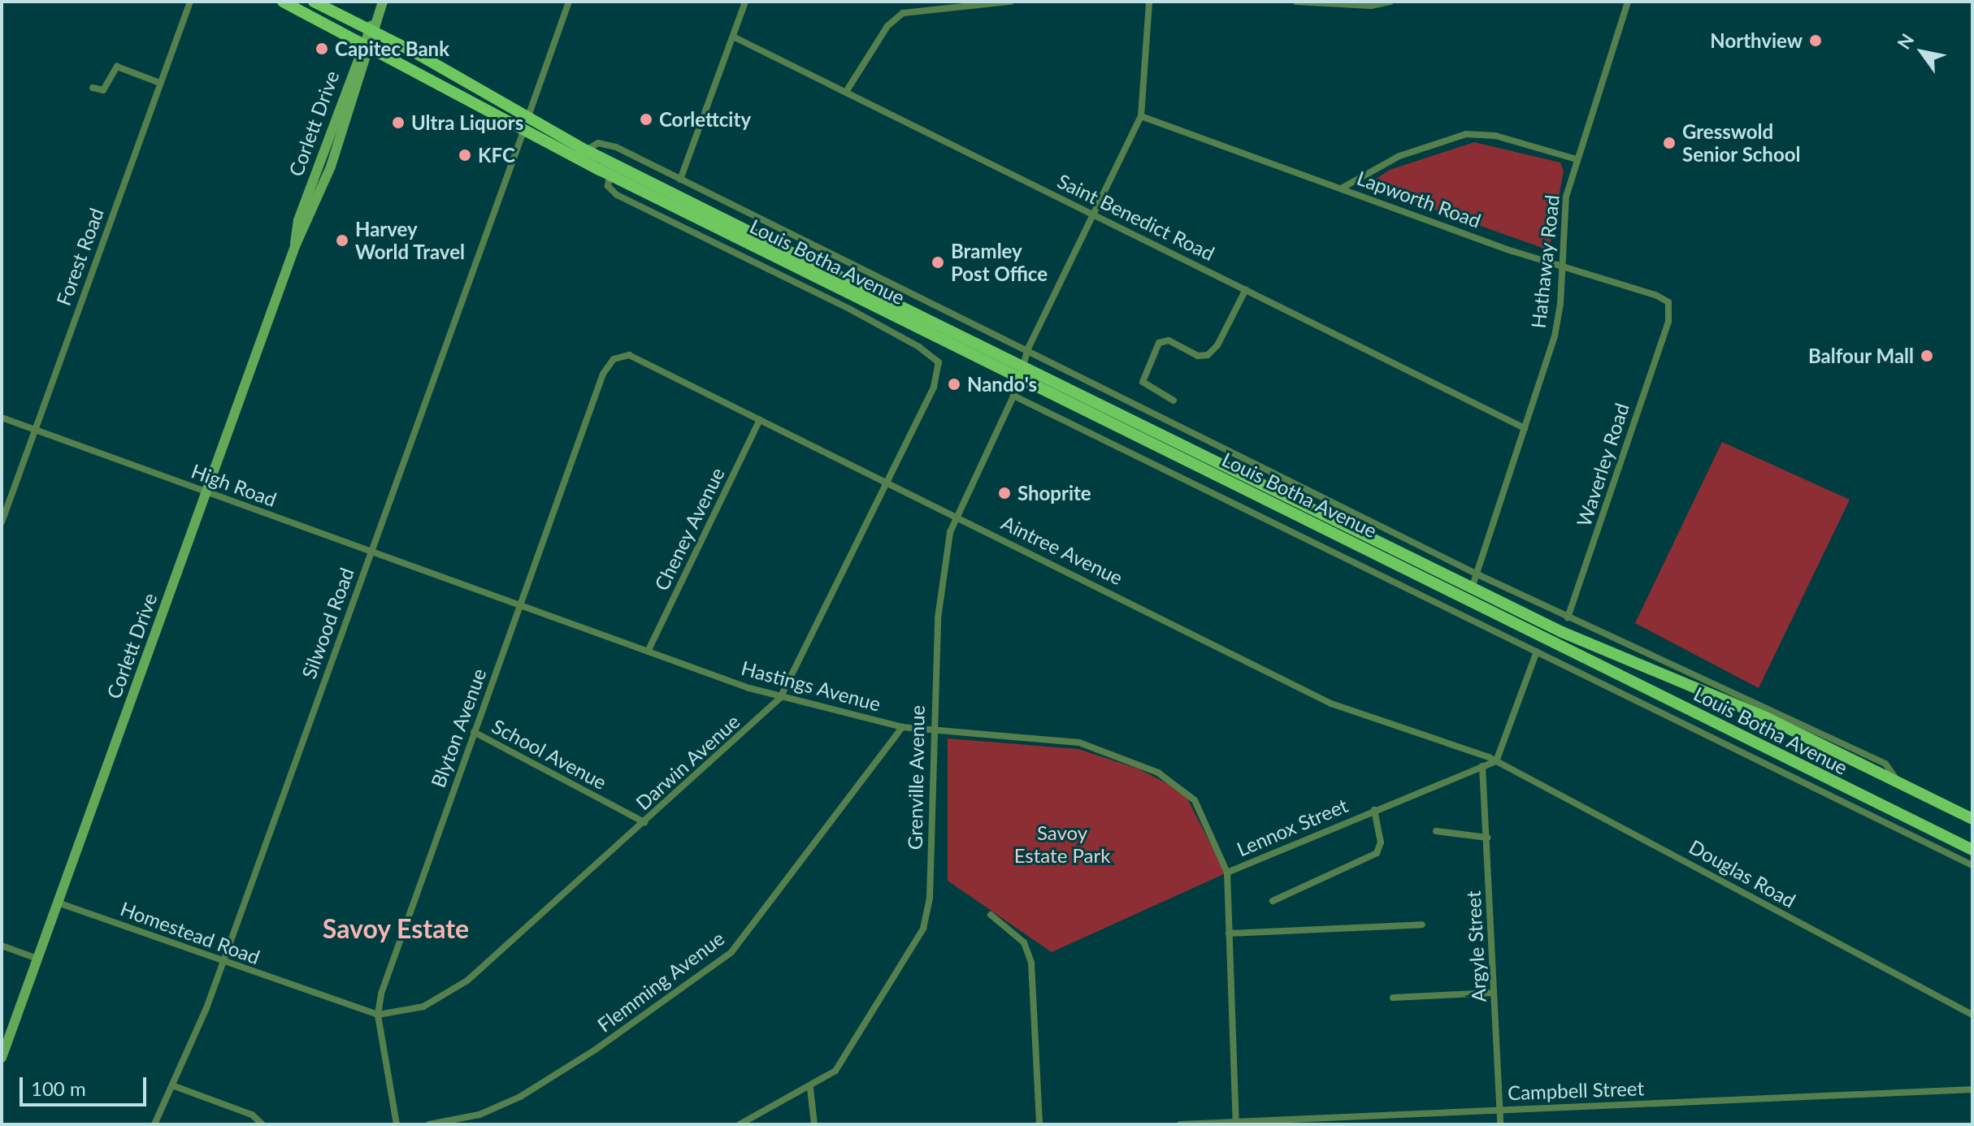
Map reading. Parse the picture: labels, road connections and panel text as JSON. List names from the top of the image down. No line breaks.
{"streets":{"main road":["Corlett Drive","Louis Botha Avenue"],"street":["Lapworth Road","Saint Benedict Road","Forest Road","Hathaway Road","Waverley Road","High Road","Cheney Avenue","Aintree Avenue","Silwood Road","Hastings Avenue","Blyton Avenue","School Avenue","Darwin Avenue","Grenville Avenue","Lennox Street","Douglas Road","Homestead Road","Argyle Street","Flemming Avenue","Campbell Street"]},"crossings":[["Corlett Drive","Louis Botha Avenue"],["Corlett Drive","High Road"],["Corlett Drive","Homestead Road"],["Lapworth Road","Hathaway Road"],["Lapworth Road","Waverley Road"],["Lapworth Road","Grenville Avenue"],["Saint Benedict Road","Hathaway Road"],["Saint Benedict Road","Grenville Avenue"],["Forest Road","High Road"],["Louis Botha Avenue","Hathaway Road"],["Louis Botha Avenue","Waverley Road"],["Louis Botha Avenue","Silwood Road"],["Louis Botha Avenue","Darwin Avenue"],["Louis Botha Avenue","Grenville Avenue"],["High Road","Silwood Road"],["High Road","Hastings Avenue"],["Cheney Avenue","Aintree Avenue"],["Cheney Avenue","Hastings Avenue"],["Aintree Avenue","Blyton Avenue"],["Aintree Avenue","Darwin Avenue"],["Aintree Avenue","Grenville Avenue"],["Aintree Avenue","Lennox Street"],["Aintree Avenue","Douglas Road"],["Silwood Road","Homestead Road"],["Hastings Avenue","Blyton Avenue"],["Hastings Avenue","Darwin Avenue"],["Hastings Avenue","Grenville Avenue"],["Hastings Avenue","Lennox Street"],["Hastings Avenue","Flemming Avenue"],["Blyton Avenue","School Avenue"],["Blyton Avenue","Darwin Avenue"],["School Avenue","Darwin Avenue"],["Darwin Avenue","Homestead Road"],["Lennox Street","Douglas Road"],["Lennox Street","Argyle Street"],["Lennox Street","Campbell Street"],["Argyle Street","Campbell Street"]],"districts":["Savoy Estate"],"parks":["Savoy Estate Park"],"places":["Northview","Capitec Bank","Corlettcity","Ultra Liquors","Gresswold Senior School","KFC","Harvey World Travel","Bramley Post Office","Balfour Mall","Nando's","Shoprite"],"scale_bar":"100 m","north":"top left"}
